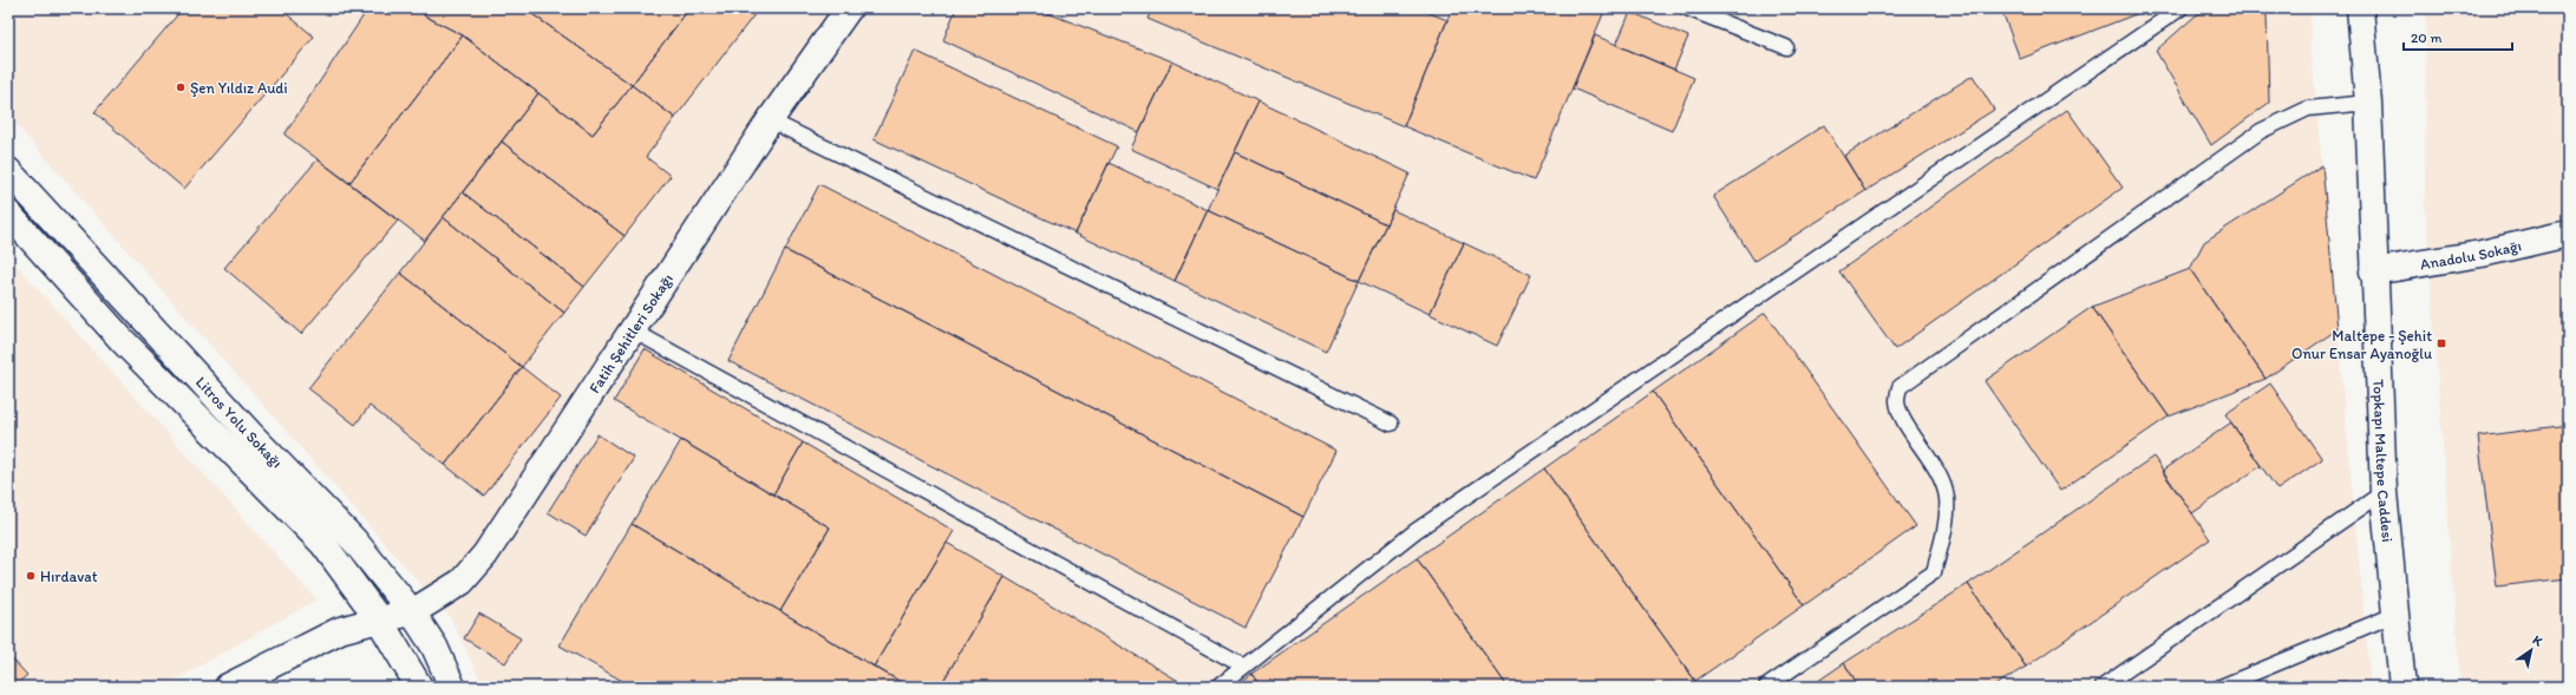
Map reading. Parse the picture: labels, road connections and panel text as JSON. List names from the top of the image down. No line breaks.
{"streets":{"main road":["Anadolu Sokağı","Fatih Şehitleri Sokağı","Litros Yolu Sokağı","Topkapı Maltepe Caddesi"]},"crossings":[["Anadolu Sokağı","Topkapı Maltepe Caddesi"],["Fatih Şehitleri Sokağı","Litros Yolu Sokağı"]],"places":{"other":["Şen Yıldız Audi","Hırdavat"],"transit":["Maltepe - Şehit Onur Ensar Ayanoğlu"]},"scale_bar":"20 m","north":"top right"}
